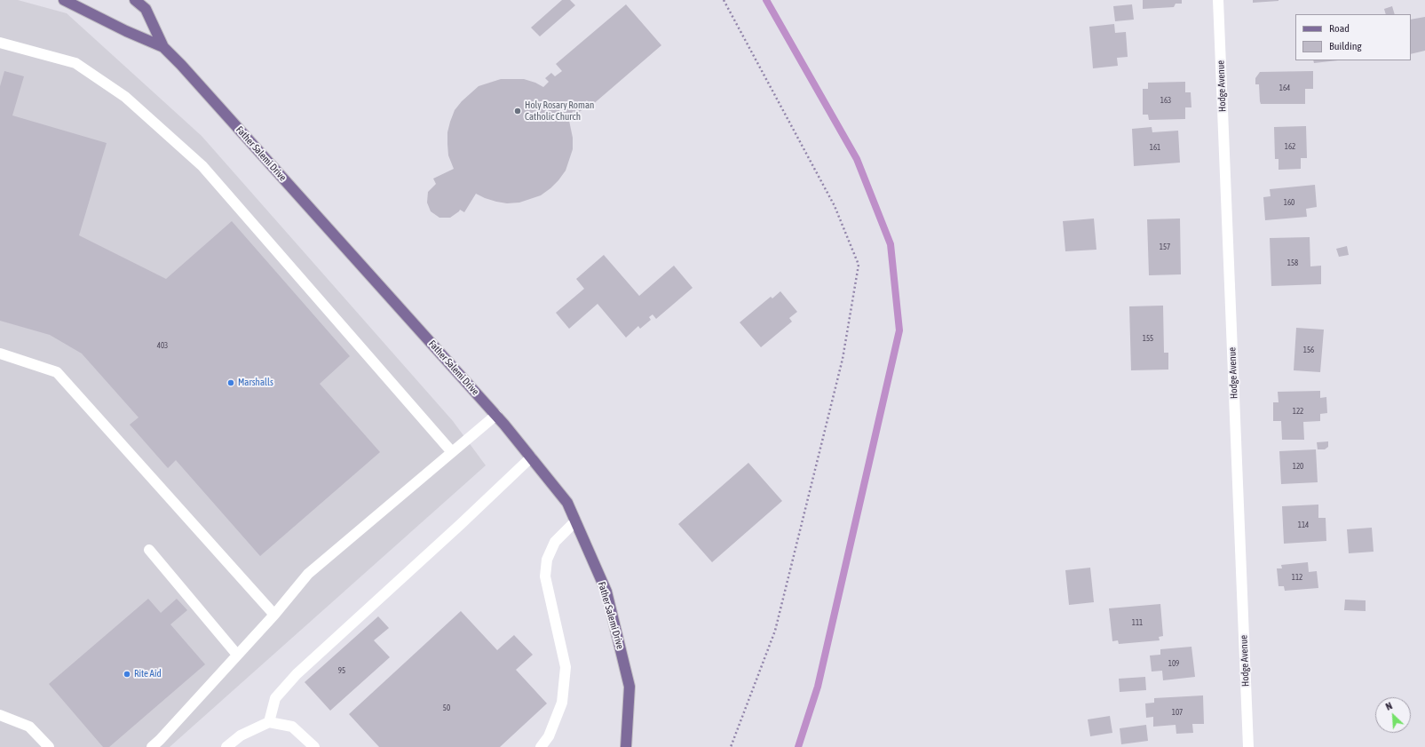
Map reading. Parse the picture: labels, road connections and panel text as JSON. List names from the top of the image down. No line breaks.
{"streets":{"main road":["Father Salemi Drive"],"street":["Hodge Avenue"]},"places":["Holy Rosary Roman Catholic Church","Marshalls","Rite Aid"],"house_numbers":["164","163","162","161","160","157","158","155","403","156","122","120","114","112","111","109","95","50","107"],"legend":["Road","Building"],"north":"top left"}
